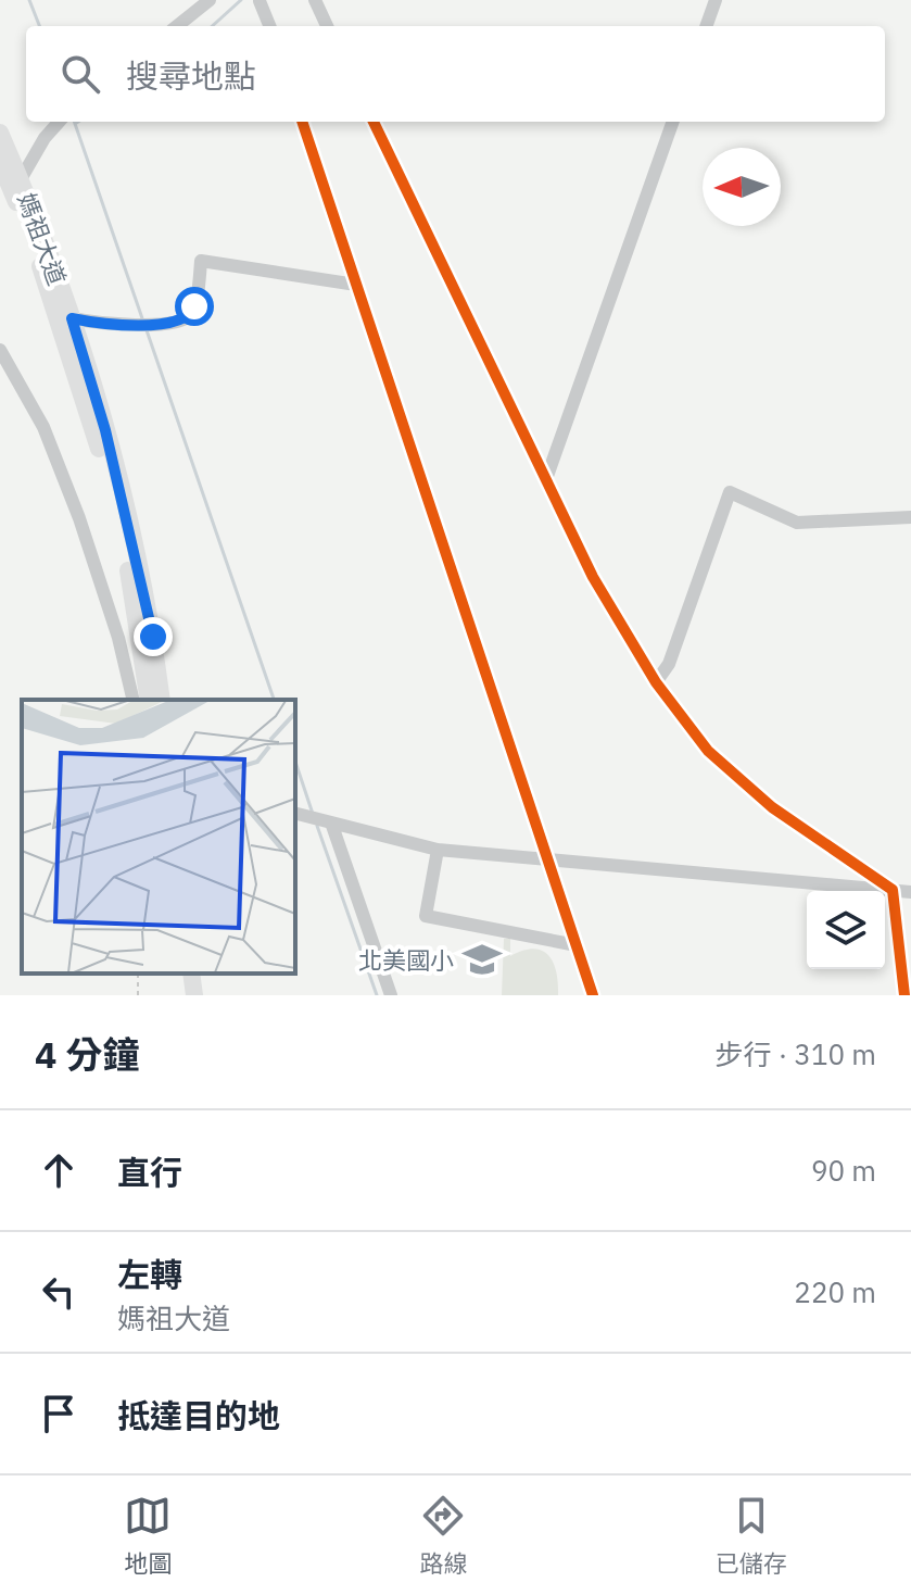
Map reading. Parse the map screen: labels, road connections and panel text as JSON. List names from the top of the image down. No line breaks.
{"streets":{"main road":["媽祖大道"]},"places":{"school or university":["北美國小"]},"north":"left","page":{"search":"搜尋地點","heading":["4 分鐘","步行 · 310 m"],"list":[["直行","90 m"],["左轉","媽祖大道","220 m"],"抵達目的地"],"nav":["地圖","路線","已儲存"]}}
